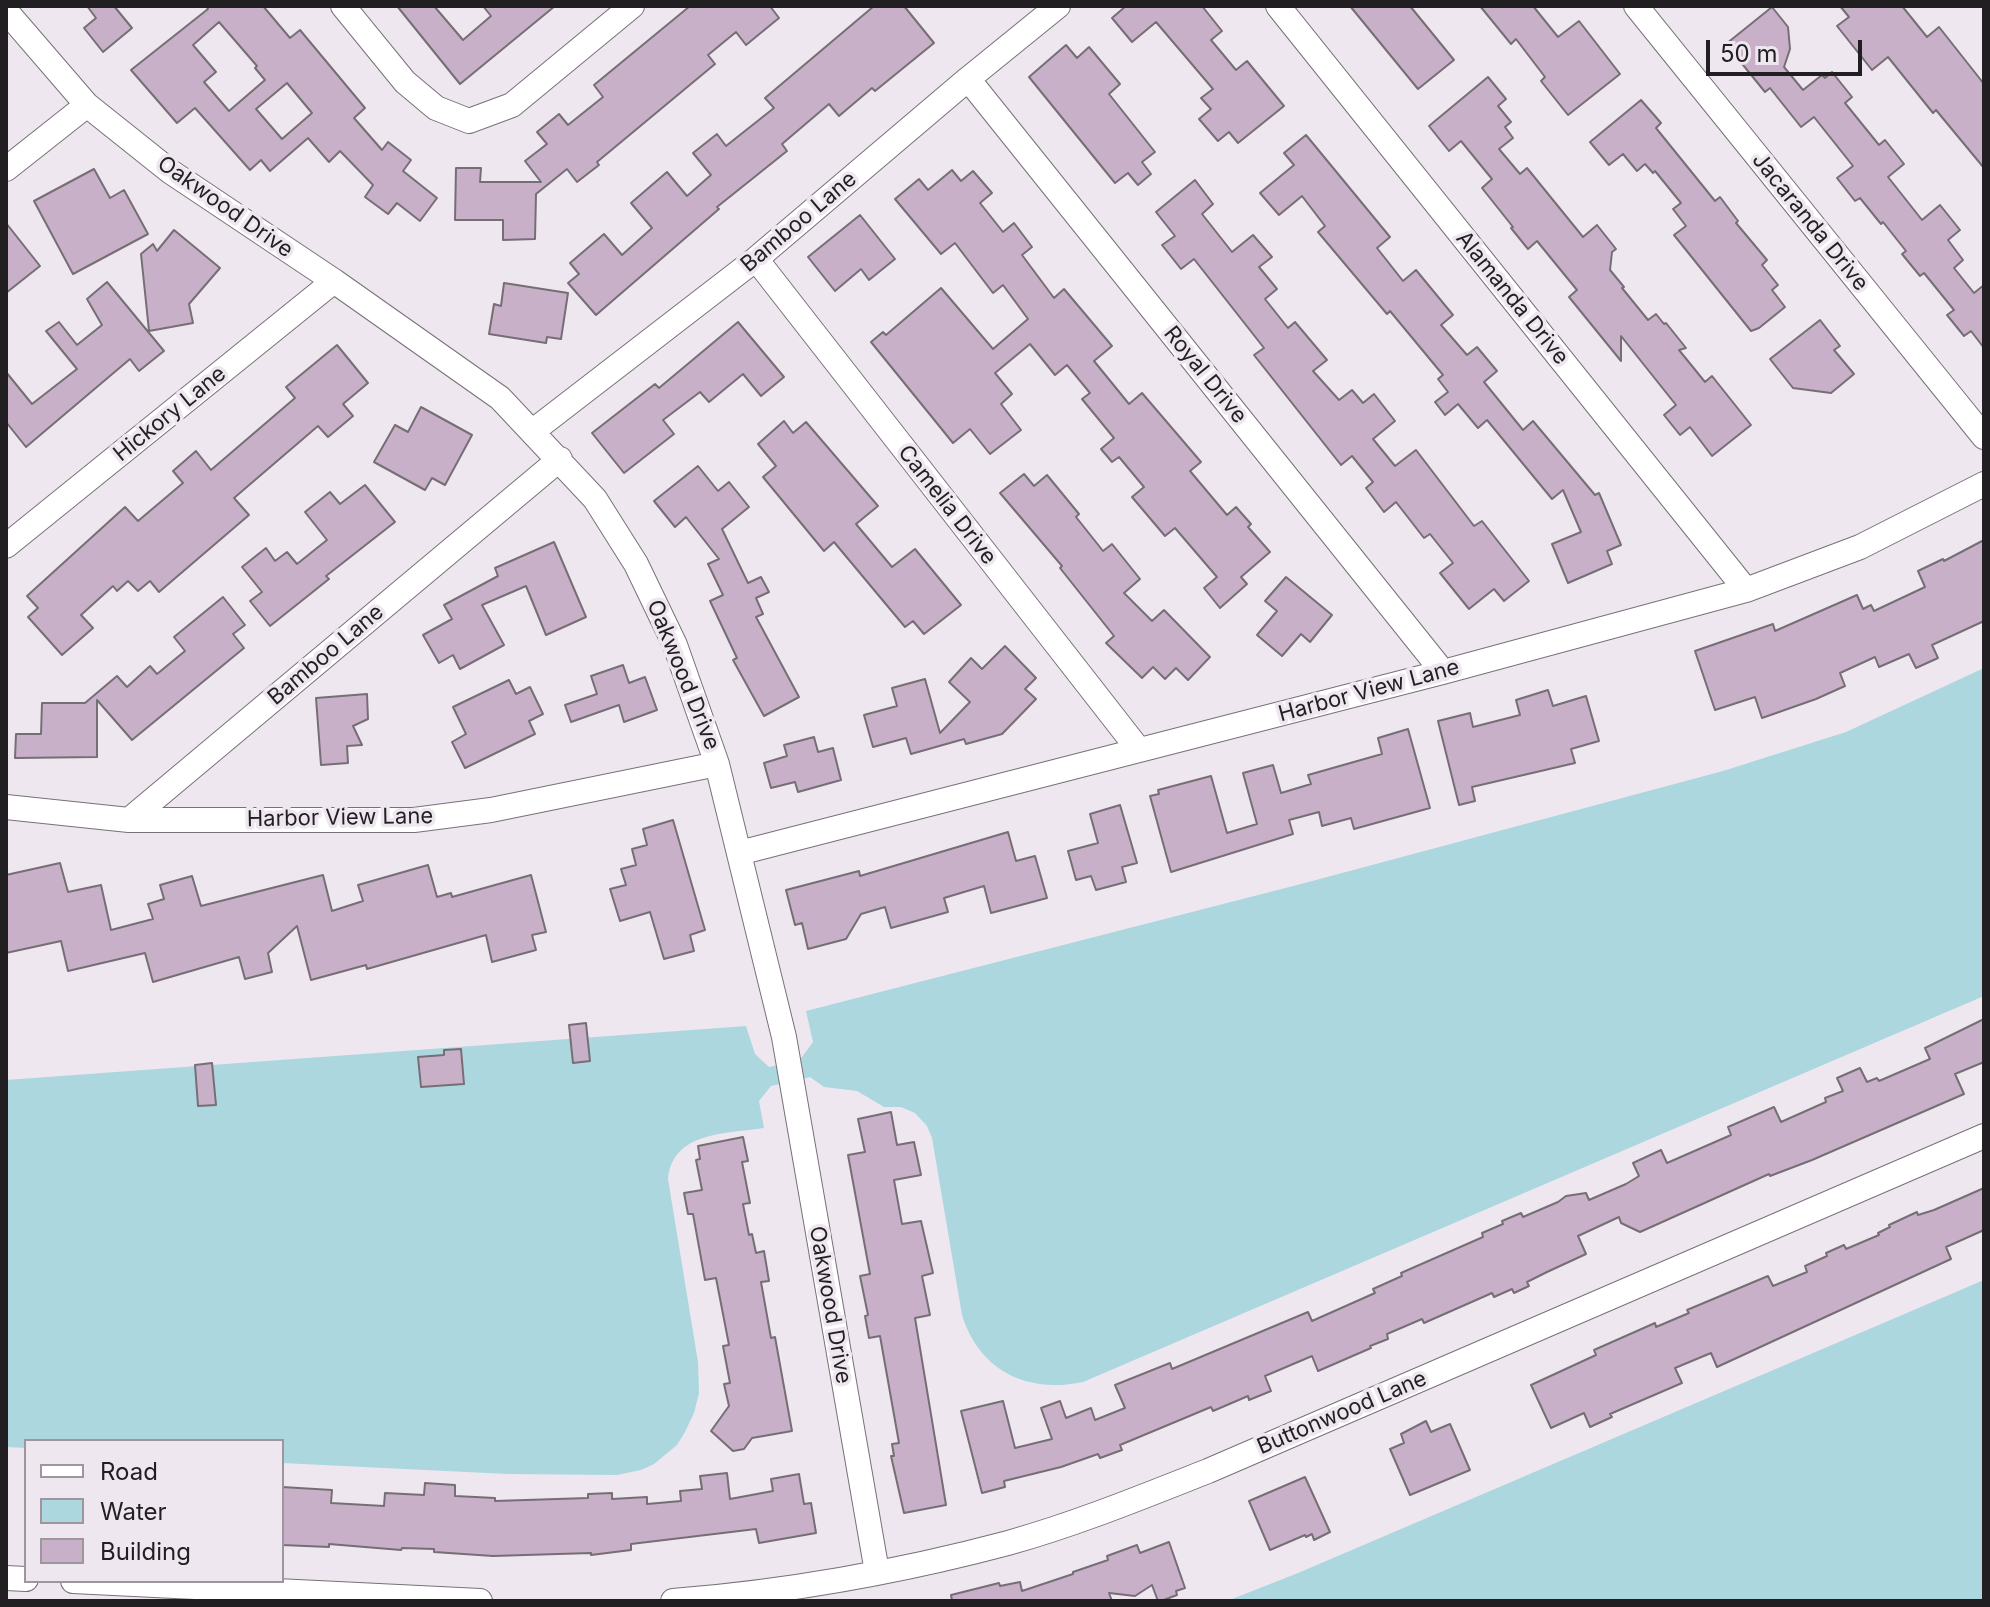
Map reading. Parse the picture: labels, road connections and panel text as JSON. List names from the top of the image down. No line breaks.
{"streets":{"street":["Oakwood Drive","Bamboo Lane","Jacaranda Drive","Alamanda Drive","Royal Drive","Hickory Lane","Camelia Drive","Harbor View Lane","Buttonwood Lane"]},"crossings":[["Oakwood Drive","Bamboo Lane"],["Oakwood Drive","Hickory Lane"],["Oakwood Drive","Harbor View Lane"],["Oakwood Drive","Buttonwood Lane"],["Bamboo Lane","Royal Drive"],["Bamboo Lane","Camelia Drive"],["Bamboo Lane","Harbor View Lane"],["Alamanda Drive","Harbor View Lane"],["Royal Drive","Harbor View Lane"],["Camelia Drive","Harbor View Lane"]],"legend":["Road","Water","Building"],"scale_bar":"50 m"}
